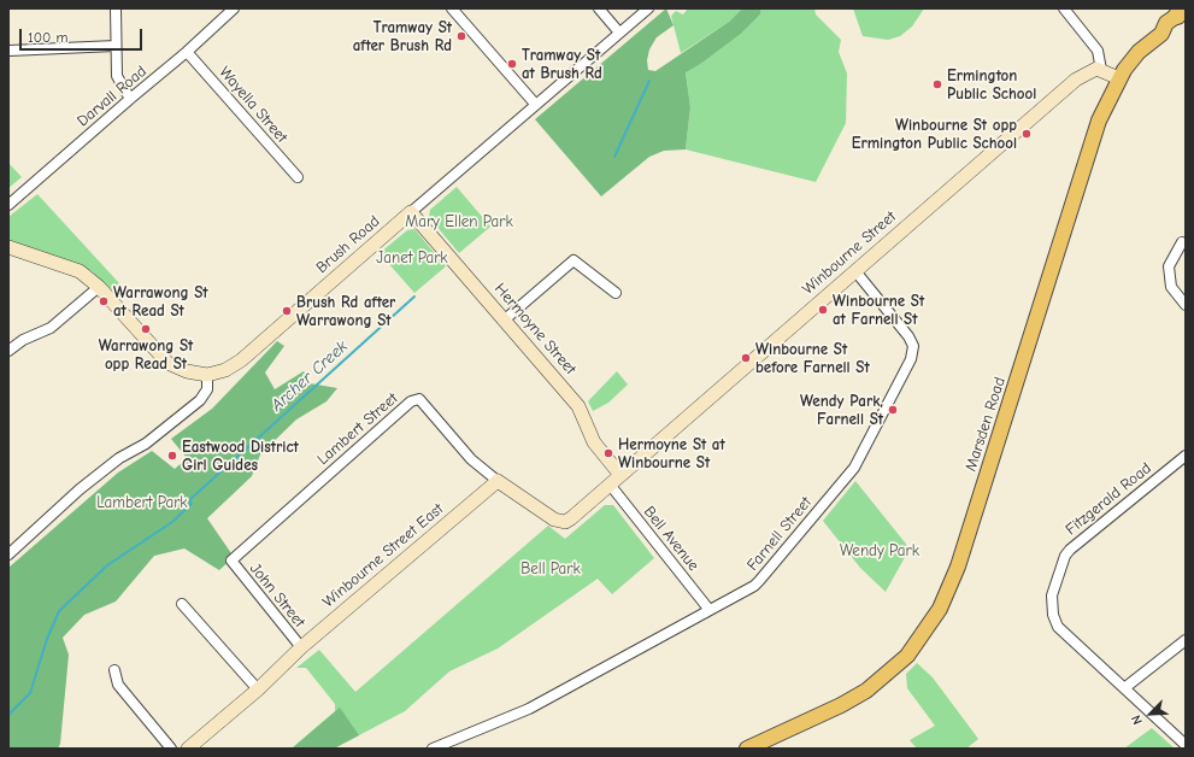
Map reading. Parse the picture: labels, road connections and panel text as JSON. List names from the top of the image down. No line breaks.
{"streets":{"main road":["Marsden Road"],"street":["Darvall Road","Wayella Street","Brush Road","Winbourne Street","Hermoyne Street","Lambert Street","Fitzgerald Road","Farnell Street","Bell Avenue","Winbourne Street East","John Street"]},"crossings":[["Darvall Road","Wayella Street"],["Brush Road","Hermoyne Street"],["Winbourne Street","Hermoyne Street"],["Winbourne Street","Farnell Street"],["Winbourne Street","Bell Avenue"],["Lambert Street","Winbourne Street East"],["Lambert Street","John Street"],["Farnell Street","Bell Avenue"],["Winbourne Street East","John Street"]],"water":["Archer Creek"],"parks":["Mary Ellen Park","Janet Park","Lambert Park","Wendy Park","Bell Park"],"places":["Tramway St after Brush Rd","Tramway St at Brush Rd","Ermington Public School","Winbourne St opp Ermington Public School","Warrawong St at Read St","Winbourne St at Farnell St","Brush Rd after Warrawong St","Warrawong St opp Read St","Winbourne St before Farnell St","Wendy Park, Farnell St","Hermoyne St at Winbourne St","Eastwood District Girl Guides"],"scale_bar":"100 m","north":"bottom left"}
